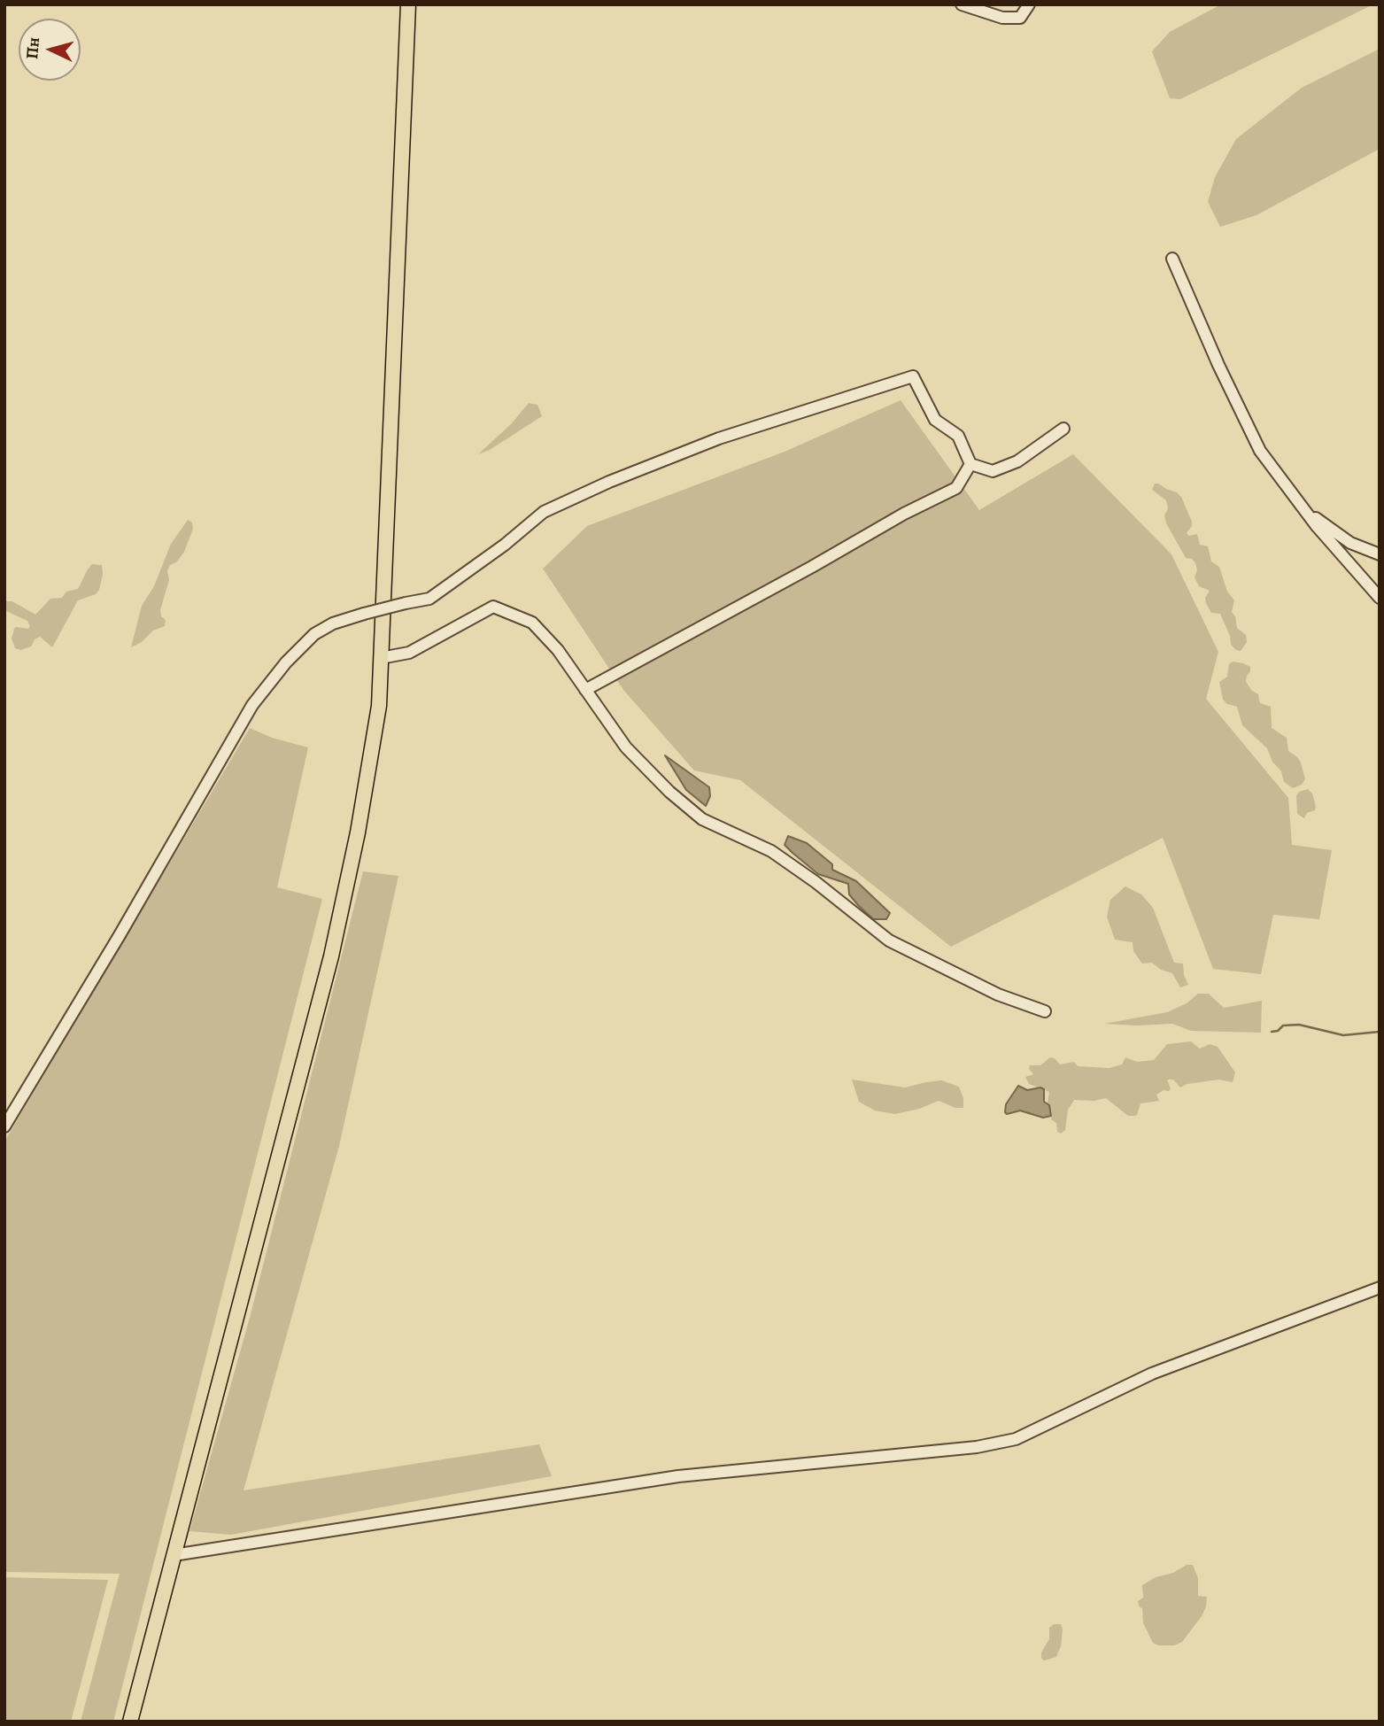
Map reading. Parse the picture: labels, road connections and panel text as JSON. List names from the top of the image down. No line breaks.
{"north":"left"}
